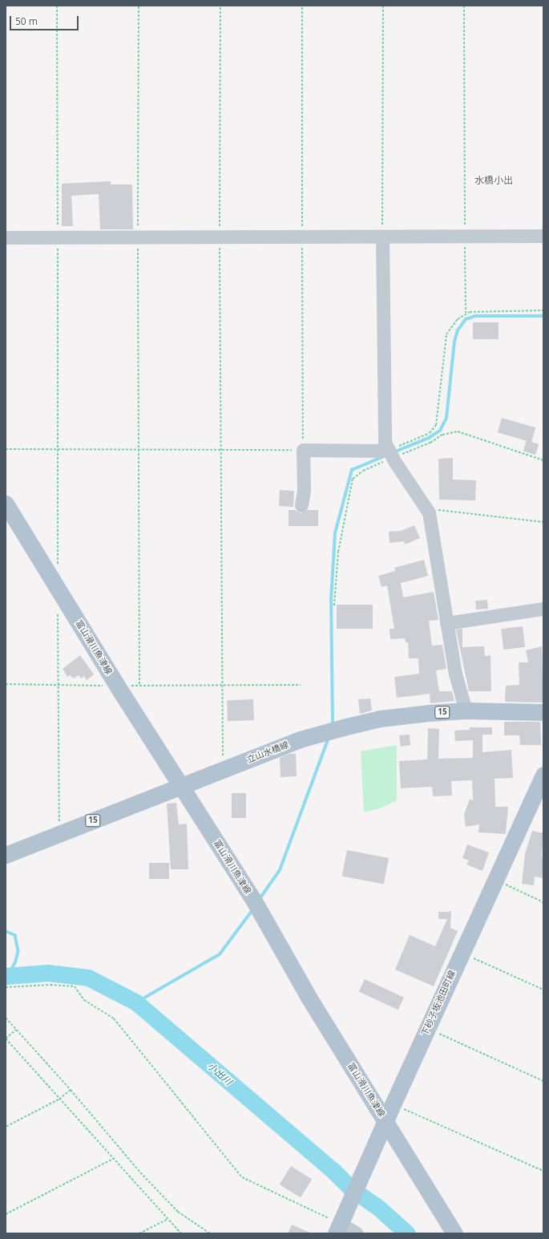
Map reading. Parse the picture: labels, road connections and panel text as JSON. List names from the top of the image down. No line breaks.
{"streets":{"main road":["富山滑川魚津線","15","立山水橋線","下砂子坂池田町線"]},"crossings":[["富山滑川魚津線","立山水橋線"],["富山滑川魚津線","下砂子坂池田町線"]],"districts":["水橋小出"],"water":["小出川"],"scale_bar":"50 m"}
